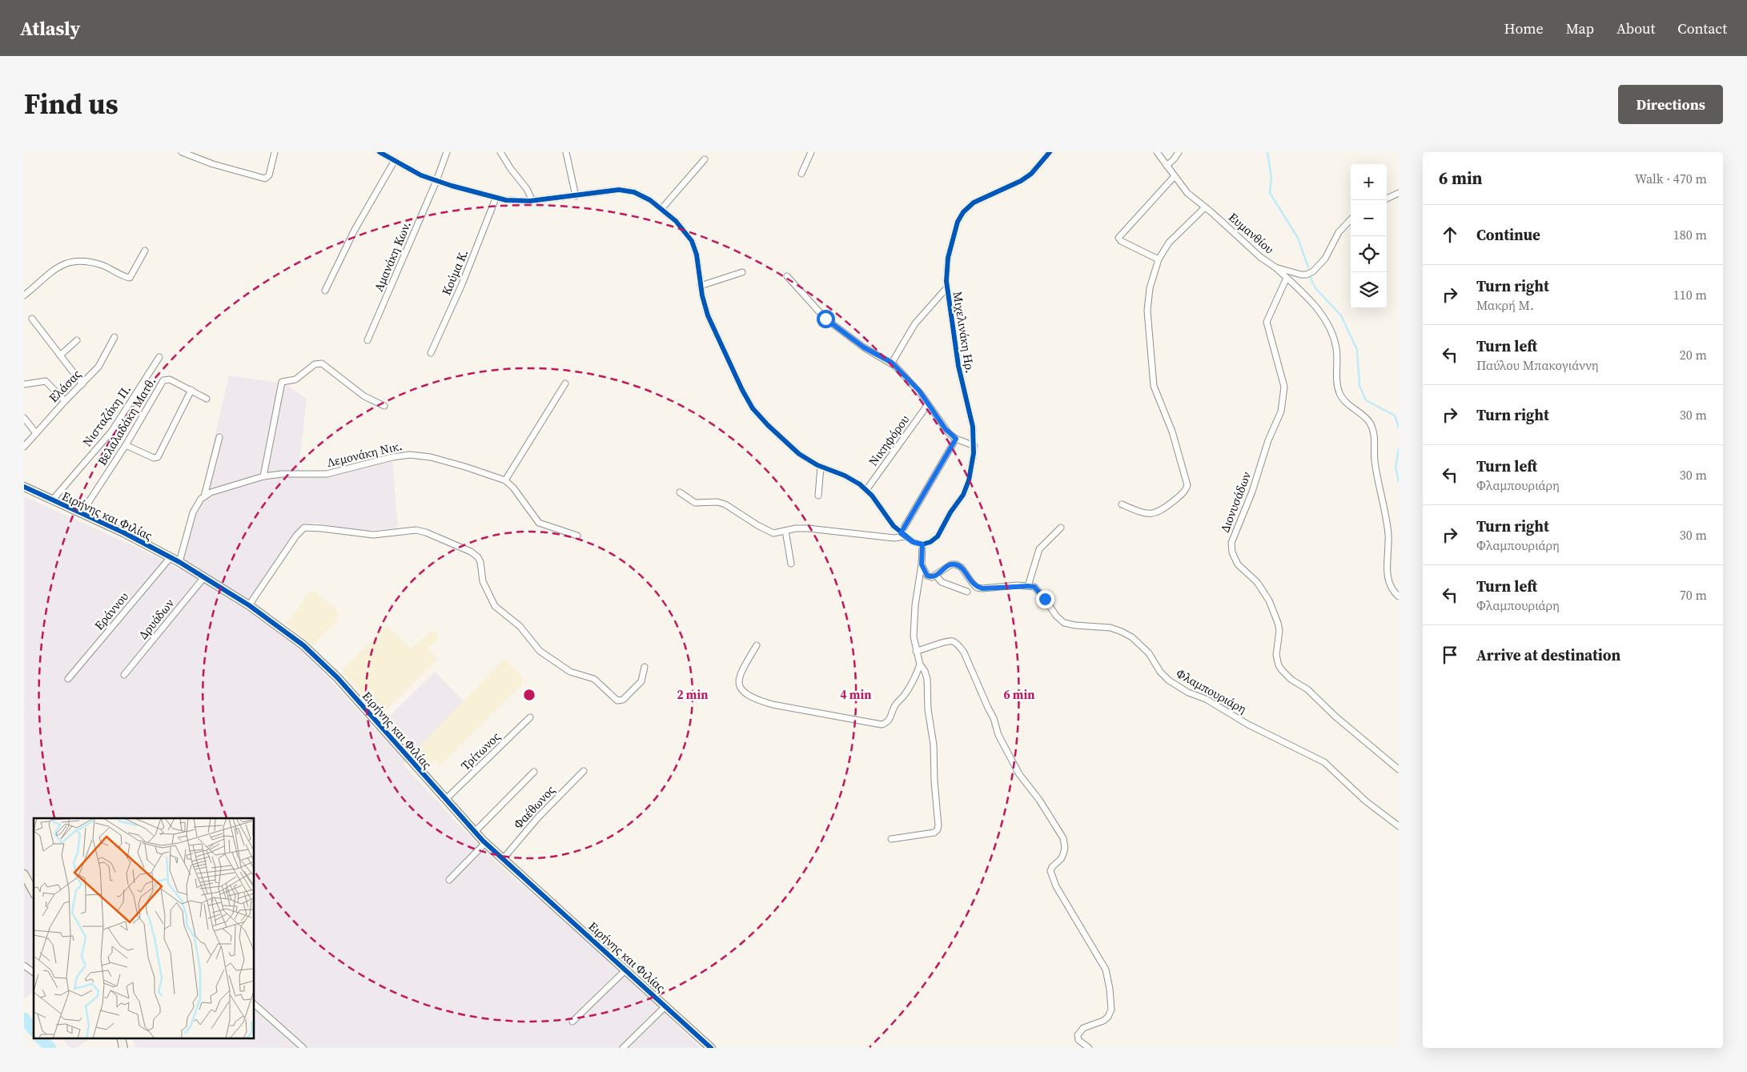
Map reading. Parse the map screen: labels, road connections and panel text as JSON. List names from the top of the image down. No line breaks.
{"streets":{"street":["Ευμανθίου","Αμανάκη Κων.","Κούμα Κ.","Μιχελινάκη Ηρ.","Ελάσας","Νισταζάκη Π.","Βελαλαδάκη Ματθ.","Νικηφόρου","Λεμονάκη Νικ.","Διονυσάδων","Ειρήνης και Φιλίας","Εράννου","Δρυάδων","Φλαμπουριάρη","Τρίτωνος","Φαέθωνος"]},"crossings":[["Νισταζάκη Π.","Ειρήνης και Φιλίας"],["Βελαλαδάκη Ματθ.","Ειρήνης και Φιλίας"],["Ειρήνης και Φιλίας","Εράννου"],["Ειρήνης και Φιλίας","Δρυάδων"],["Ειρήνης και Φιλίας","Τρίτωνος"],["Ειρήνης και Φιλίας","Φαέθωνος"]],"page":{"header":"Atlasly","nav":["Home","Map","About","Contact"],"title":"Find us","buttons":"Directions","heading":["6 min","Walk · 470 m"],"map_buttons":["+","−"],"list":[["Continue","180 m"],["Turn right","Μακρή Μ.","110 m"],["Turn left","Παύλου Μπακογιάννη","20 m"],["Turn right","30 m"],["Turn left","Φλαμπουριάρη","30 m"],["Turn right","Φλαμπουριάρη","30 m"],["Turn left","Φλαμπουριάρη","70 m"],"Arrive at destination"]},"rings":["2 min","4 min","6 min"]}
